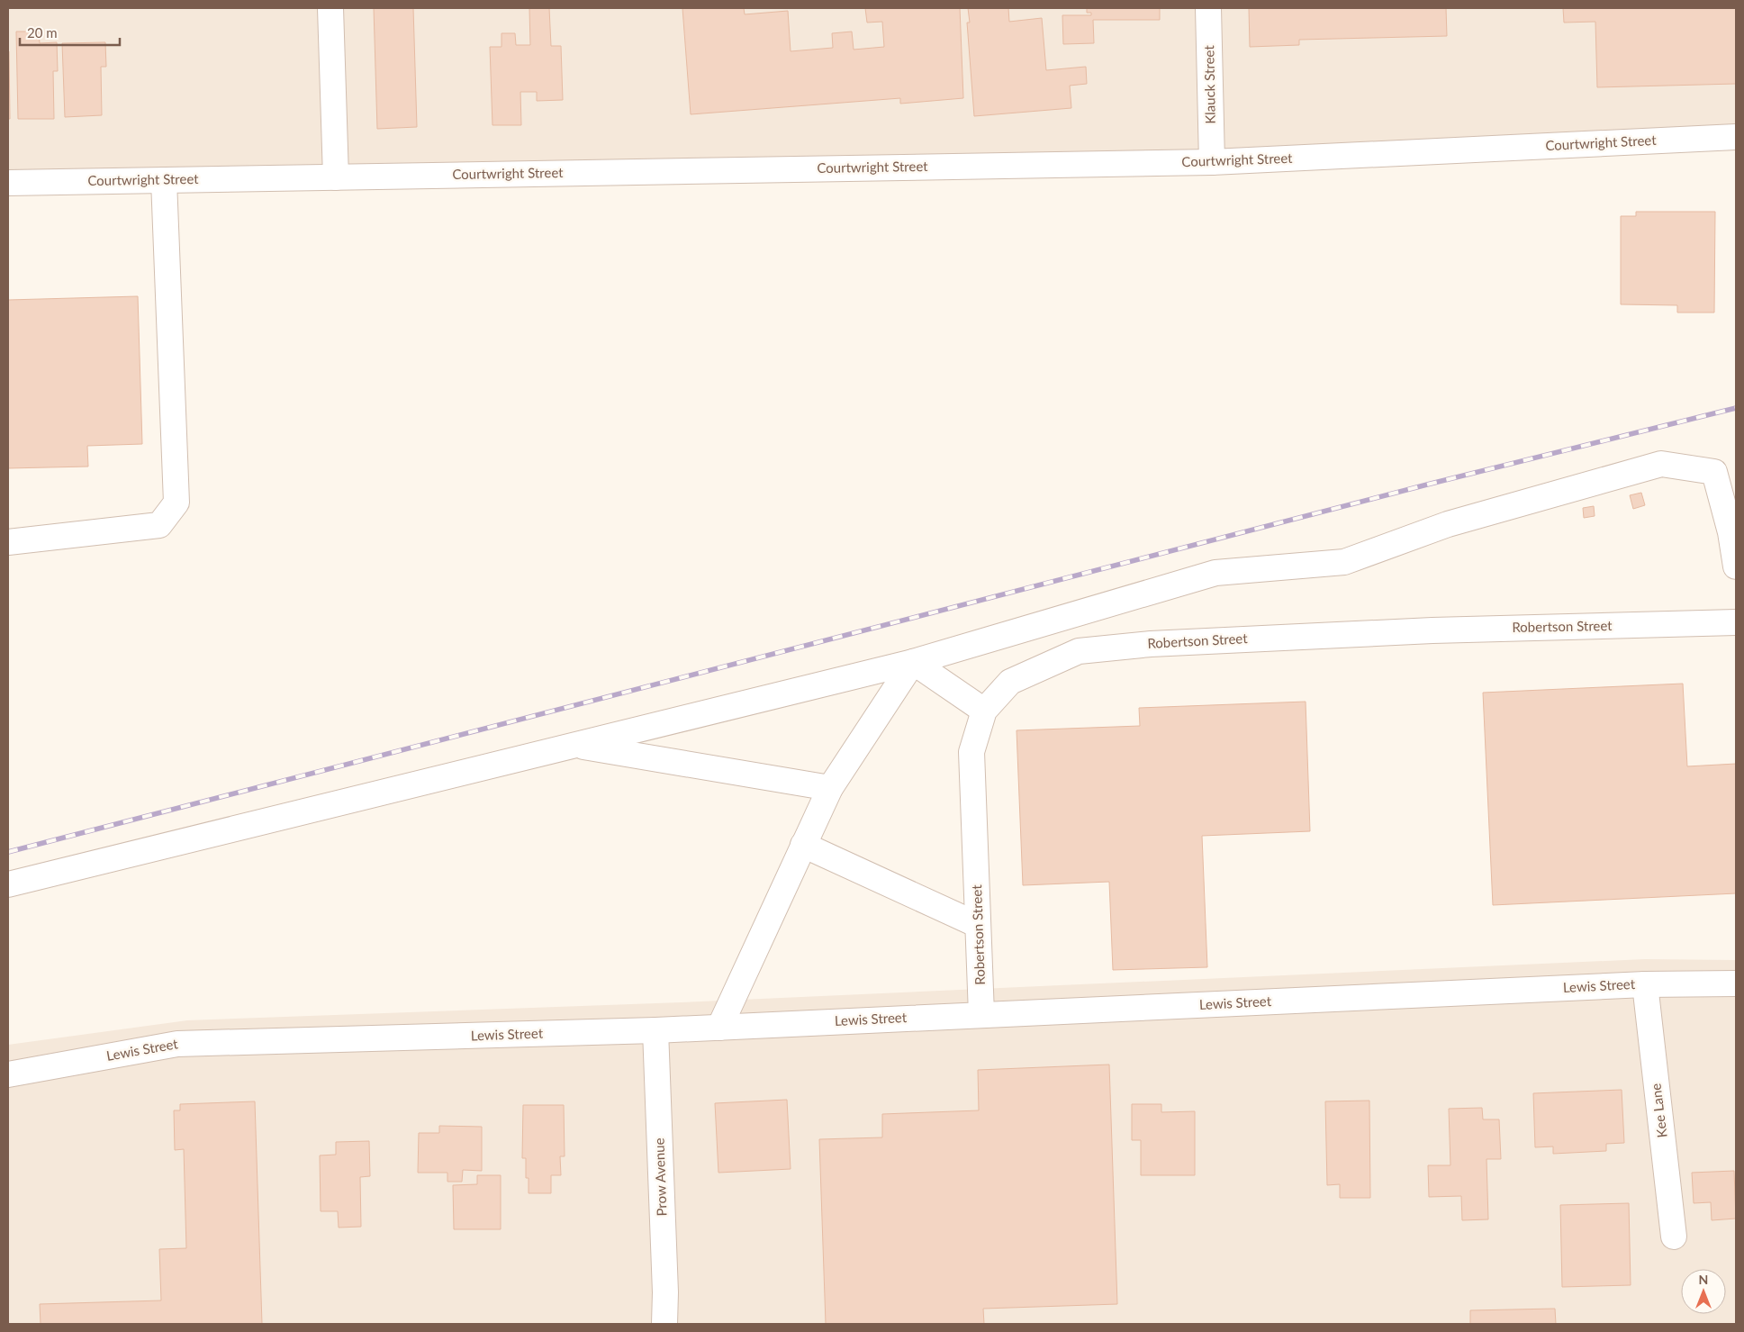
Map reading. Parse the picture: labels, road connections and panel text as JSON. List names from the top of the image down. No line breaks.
{"streets":{"street":["Klauck Street","Courtwright Street","Robertson Street","Lewis Street","Kee Lane","Prow Avenue"]},"crossings":[["Klauck Street","Courtwright Street"],["Robertson Street","Lewis Street"],["Lewis Street","Kee Lane"],["Lewis Street","Prow Avenue"]],"scale_bar":"20 m","north":"top"}
